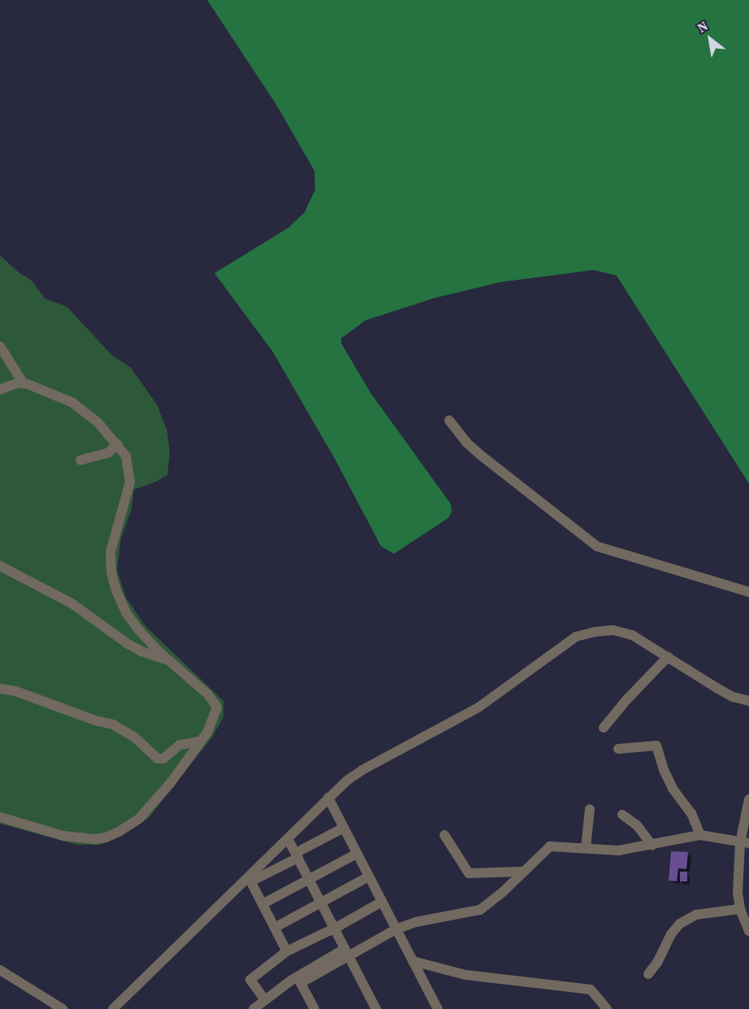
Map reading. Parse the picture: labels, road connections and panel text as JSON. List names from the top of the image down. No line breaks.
{"north":"top left"}
